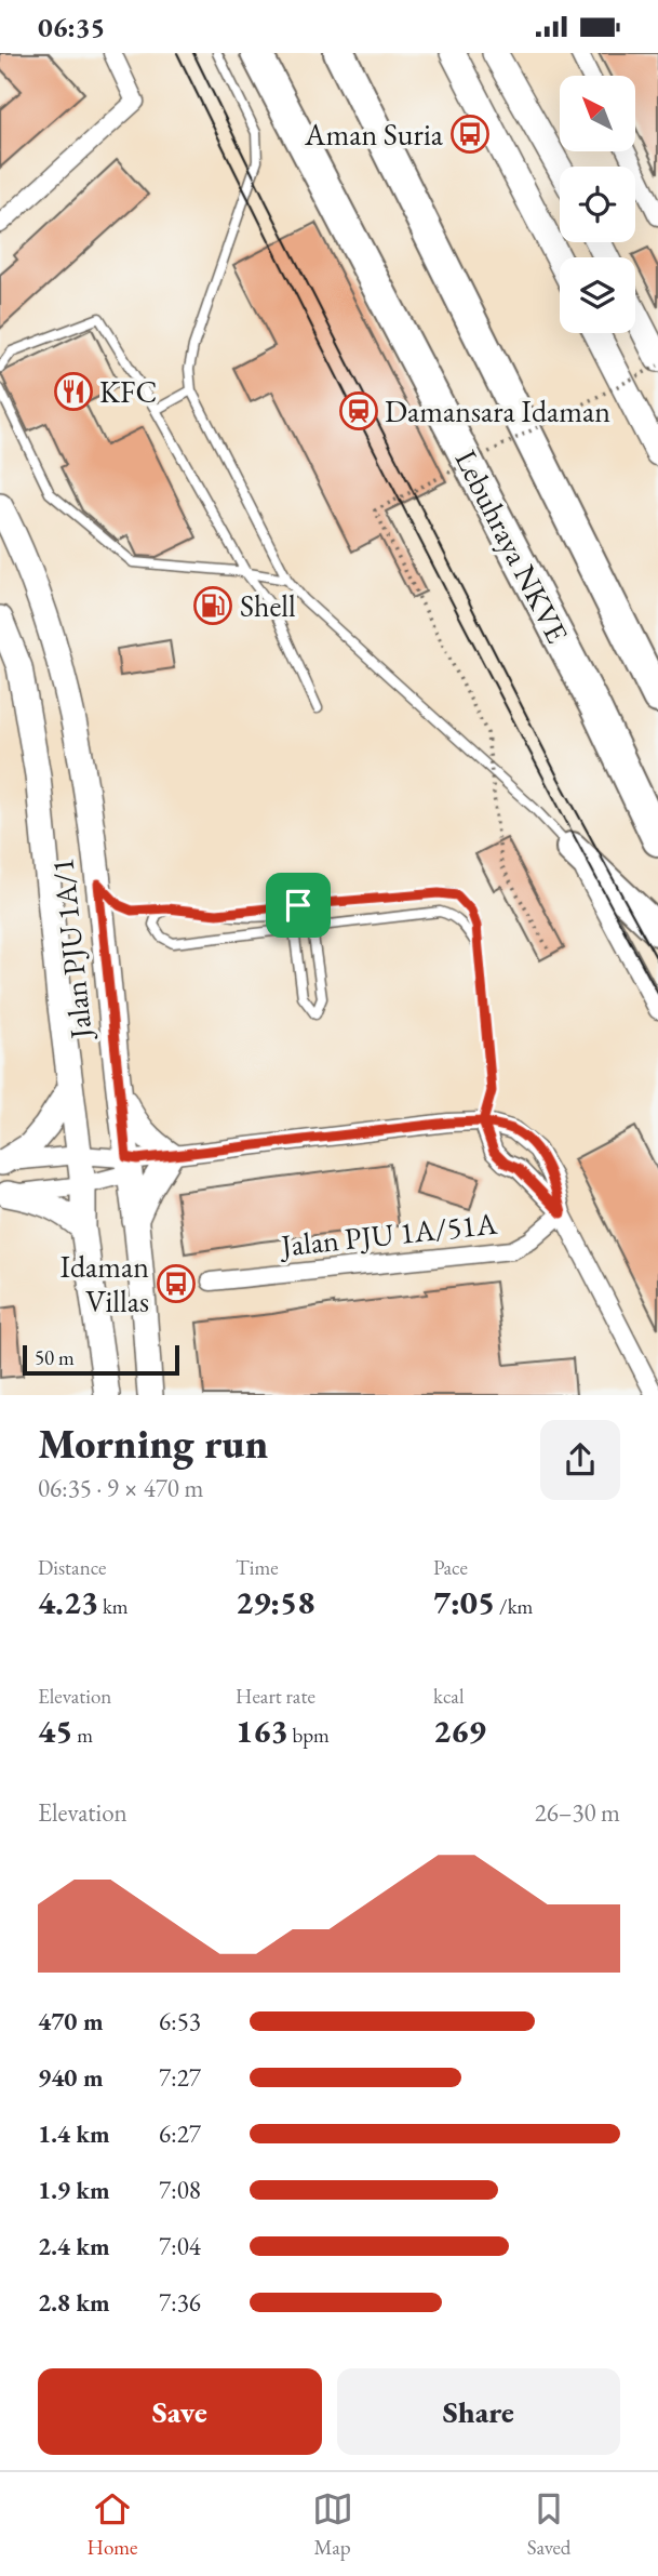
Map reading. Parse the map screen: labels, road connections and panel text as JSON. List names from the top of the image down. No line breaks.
{"streets":{"highway":["Lebuhraya NKVE"],"main road":["Jalan PJU 1A/1"],"street":["Jalan PJU 1A/51A"]},"places":{"bus stop":["Aman Suria","Idaman Villas"],"restaurant":["KFC"],"station":["Damansara Idaman"],"fuel station":["Shell"]},"scale_bar":"50 m","north":"top left","page":{"status":"06:35","scale":"50 m","heading":["Morning run","06:35 · 9 × 470 m"],"stats":[["Distance","4.23 km"],["Time","29:58"],["Pace","7:05 /km"],["Elevation","45 m"],["Heart rate","163 bpm"],["kcal","269"]],"chart":["Elevation","26–30 m"],"list":[{"name":"470 m","note":"6:53"},{"name":"940 m","note":"7:27"},{"name":"1.4 km","note":"6:27"},{"name":"1.9 km","note":"7:08"},{"name":"2.4 km","note":"7:04"},{"name":"2.8 km","note":"7:36"}],"buttons":["Save","Share"],"tabs":["Home","Map","Saved"]}}
